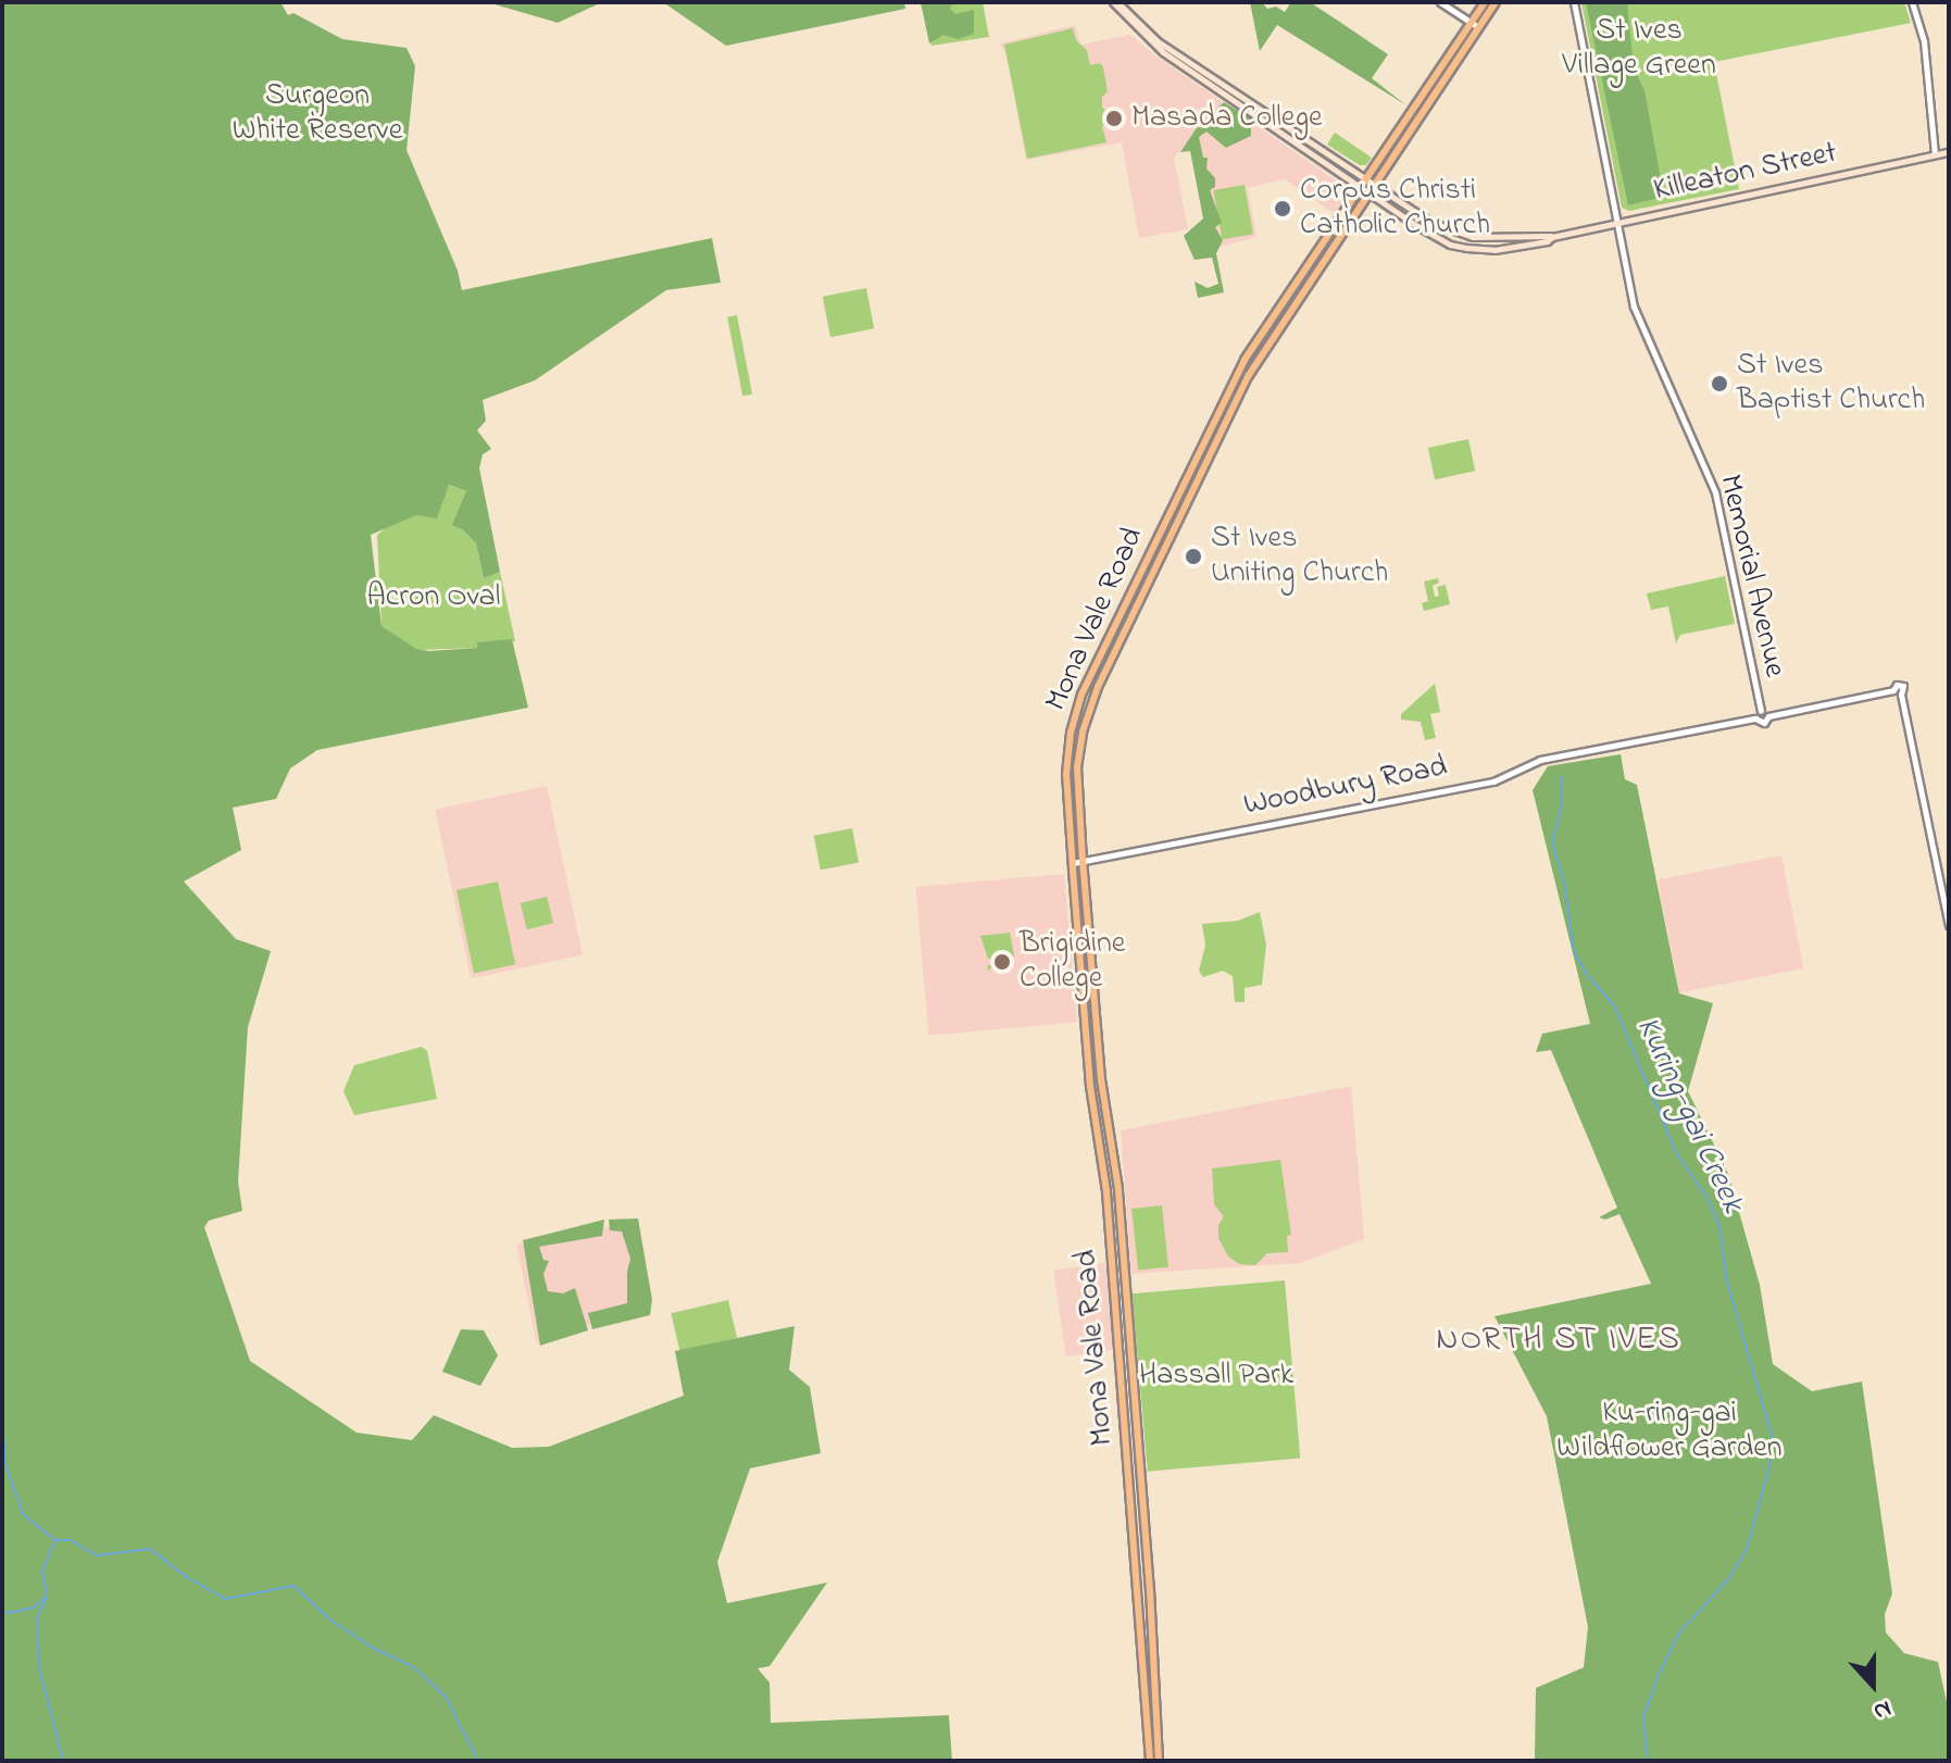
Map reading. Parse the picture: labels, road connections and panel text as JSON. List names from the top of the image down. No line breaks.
{"streets":{"highway":["Mona Vale Road"],"main road":["Killeaton Street"],"street":["Memorial Avenue","Woodbury Road"]},"crossings":[["Killeaton Street","Memorial Avenue"],["Killeaton Street","Mona Vale Road"],["Mona Vale Road","Woodbury Road"]],"districts":["NORTH ST IVES"],"water":["Kuring-gai Creek"],"parks":["St Ives Village Green","Surgeon White Reserve","Acron Oval","Hassall Park","Ku-ring-gai Wildflower Garden"],"places":["Masada College","Corpus Christi Catholic Church","St Ives Baptist Church","St Ives Uniting Church","Brigidine College"],"north":"bottom"}
